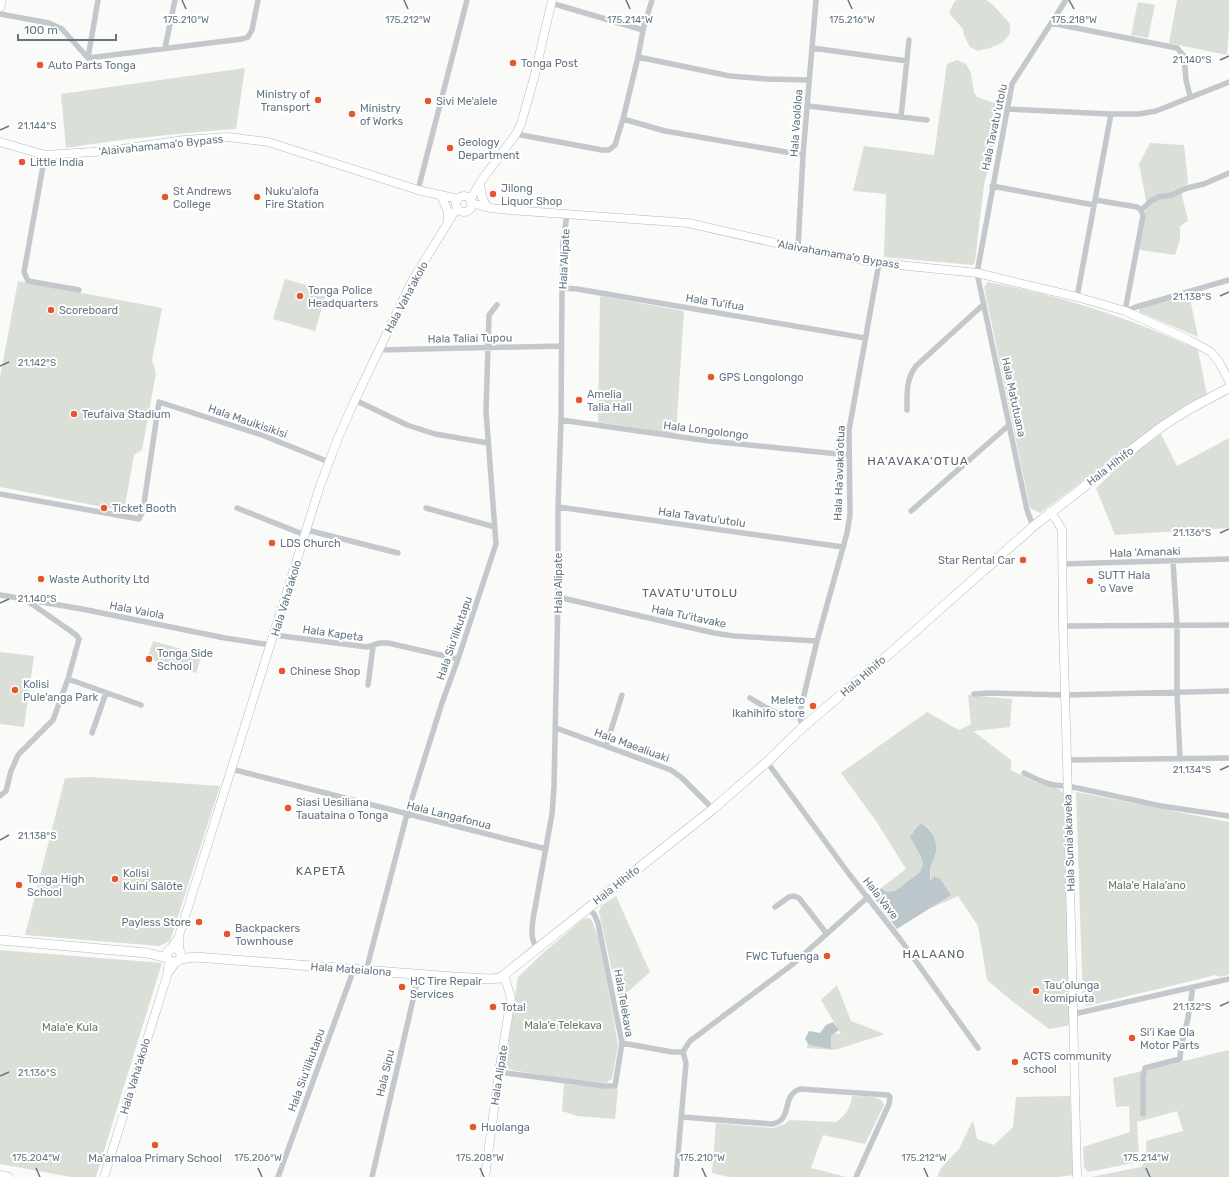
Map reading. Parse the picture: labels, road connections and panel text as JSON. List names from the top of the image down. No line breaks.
{"streets":{"main road":["'Alaivahamama'o Bypass","Hala Alipate","Hala Vaha'akolo","Hala Hihifo","Hala Sunia'akaveka","Hala Mateialona"],"street":["Hala Vaolōloa","Hala Tavatu'utolu","Hala Tu'ifua","Hala Taliai Tupou","Hala Matutuana","Hala Mauikisikisi","Hala Longolongo","Hala Ha'avaka'otua","Hala 'Amanaki","Hala Vaiola","Hala Tu'itavake","Hala Kapeta","Hala Siu'ilikutapu","Hala Maealiuaki","Hala Langafonua","Hala Vave","Hala Telekava","Hala Sipu"]},"crossings":[["Hala Vaolōloa","'Alaivahamama'o Bypass"],["Hala Tavatu'utolu","'Alaivahamama'o Bypass"],["Hala Tavatu'utolu","Hala Alipate"],["Hala Tavatu'utolu","Hala Matutuana"],["Hala Tavatu'utolu","Hala Ha'avaka'otua"],["'Alaivahamama'o Bypass","Hala Alipate"],["'Alaivahamama'o Bypass","Hala Vaha'akolo"],["'Alaivahamama'o Bypass","Hala Matutuana"],["'Alaivahamama'o Bypass","Hala Ha'avaka'otua"],["Hala Alipate","Hala Tu'ifua"],["Hala Alipate","Hala Taliai Tupou"],["Hala Alipate","Hala Longolongo"],["Hala Alipate","Hala Hihifo"],["Hala Alipate","Hala Tu'itavake"],["Hala Alipate","Hala Maealiuaki"],["Hala Alipate","Hala Langafonua"],["Hala Alipate","Hala Mateialona"],["Hala Alipate","Hala Telekava"],["Hala Vaha'akolo","Hala Taliai Tupou"],["Hala Vaha'akolo","Hala Mauikisikisi"],["Hala Vaha'akolo","Hala Vaiola"],["Hala Vaha'akolo","Hala Kapeta"],["Hala Vaha'akolo","Hala Langafonua"],["Hala Vaha'akolo","Hala Mateialona"],["Hala Tu'ifua","Hala Ha'avaka'otua"],["Hala Taliai Tupou","Hala Siu'ilikutapu"],["Hala Matutuana","Hala Hihifo"],["Hala Longolongo","Hala Ha'avaka'otua"],["Hala Hihifo","Hala Ha'avaka'otua"],["Hala Hihifo","Hala Maealiuaki"],["Hala Hihifo","Hala Sunia'akaveka"],["Hala Hihifo","Hala Vave"],["Hala Hihifo","Hala Mateialona"],["Hala Hihifo","Hala Telekava"],["Hala Ha'avaka'otua","Hala Tu'itavake"],["Hala 'Amanaki","Hala Sunia'akaveka"],["Hala Kapeta","Hala Siu'ilikutapu"],["Hala Siu'ilikutapu","Hala Langafonua"],["Hala Siu'ilikutapu","Hala Mateialona"],["Hala Mateialona","Hala Sipu"]],"districts":["HA'AVAKA'OTUA","TAVATU'UTOLU","KAPETĀ","HALAANO"],"parks":["Mala'e Hala'ano","Mala'e Telekava","Mala'e Kula"],"places":["Tonga Post","Auto Parts Tonga","Ministry of Transport","Sivi Me'alele","Ministry of Works","Geology Department","Little India","Jilong Liquor Shop","St Andrews College","Nuku'alofa Fire Station","Tonga Police Headquarters","Scoreboard","GPS Longolongo","Amelia Talia Hall","Teufaiva Stadium","Ticket Booth","LDS Church","Star Rental Car","Waste Authority Ltd","SUTT Hala 'o Vave","Tonga Side School","Chinese Shop","Kolisi Pule'anga Park","Meleto Ikahihifo store","Siasi Uesiliana Tauataina o Tonga","Kolisi Kuini Sālōte","Tonga High School","Payless Store","Backpackers Townhouse","FWC Tufuenga","HC Tire Repair Services","Tauʻolunga komipiuta","Total","Si'i Kae Ola Motor Parts","ACTS community school","Huolanga","Ma'amaloa Primary School"],"scale_bar":"100 m","coordinates":["175.210°W","175.212°W","175.214°W","175.216°W","175.218°W","21.140°S","21.144°S","21.138°S","21.142°S","21.136°S","21.134°S","21.132°S","175.204°W","175.206°W","175.208°W"]}
